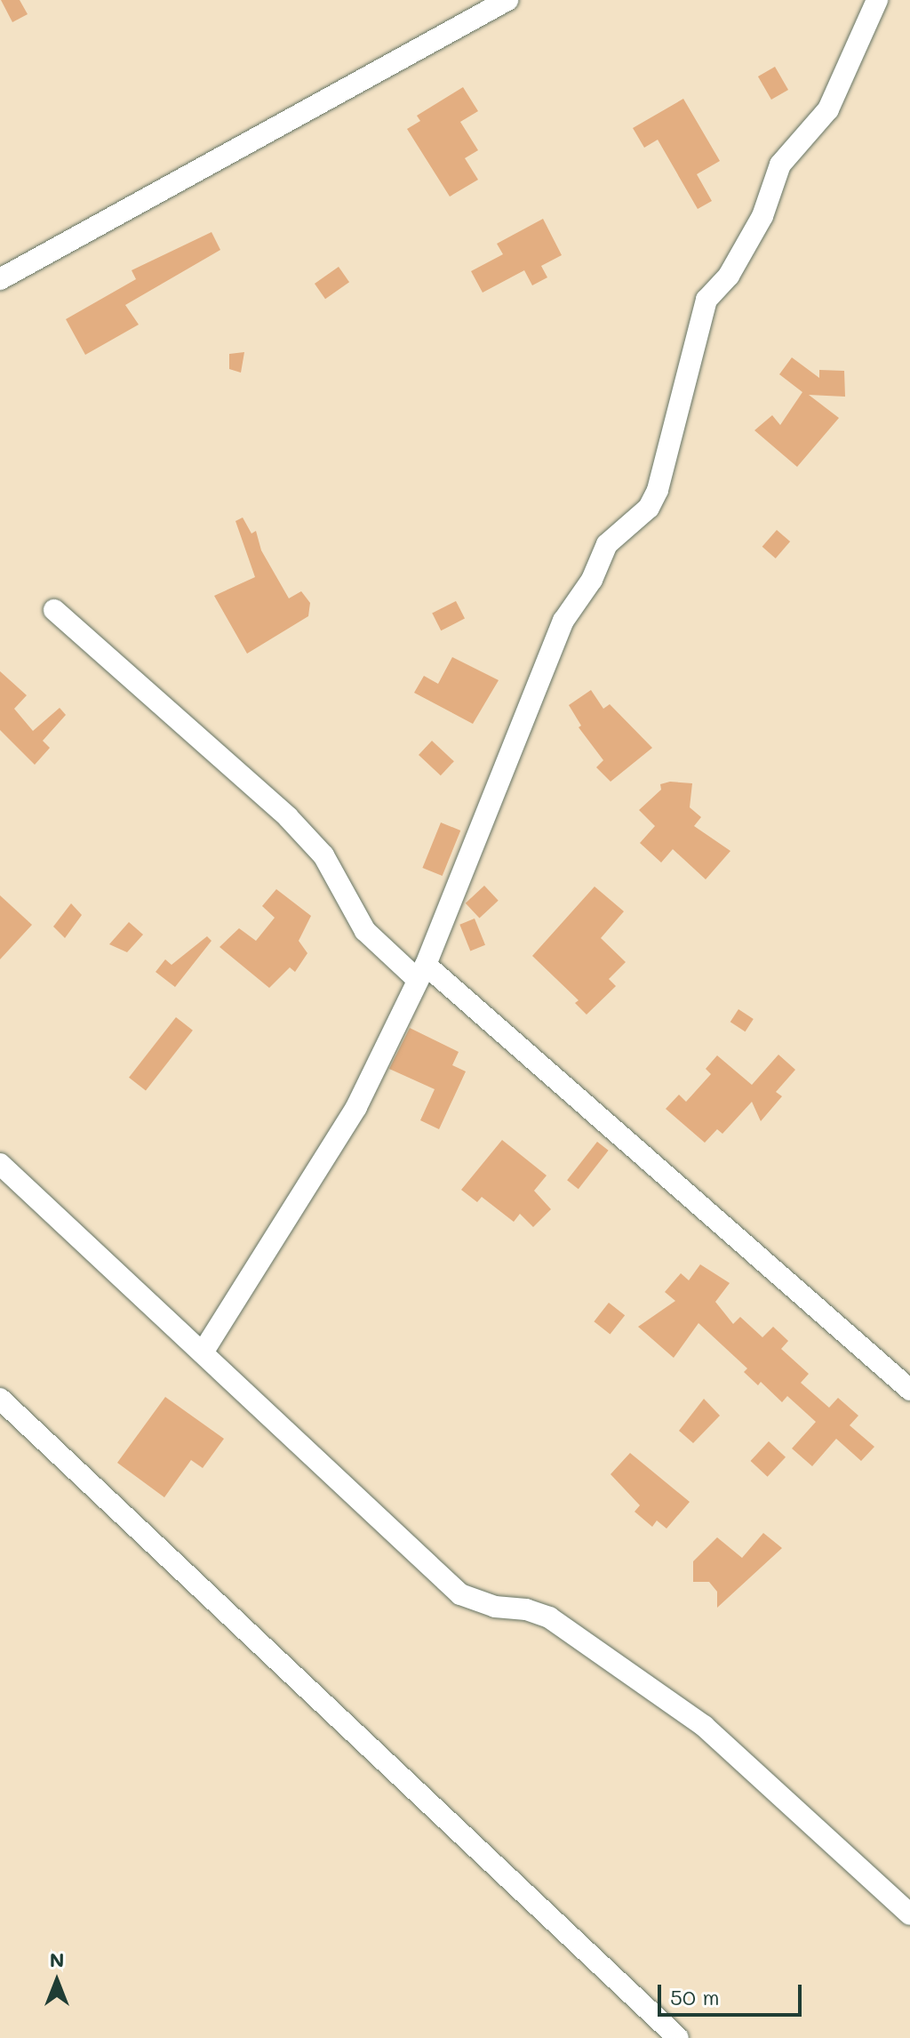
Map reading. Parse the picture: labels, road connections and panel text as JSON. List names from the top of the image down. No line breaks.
{"scale_bar":"50 m","north":"top"}
